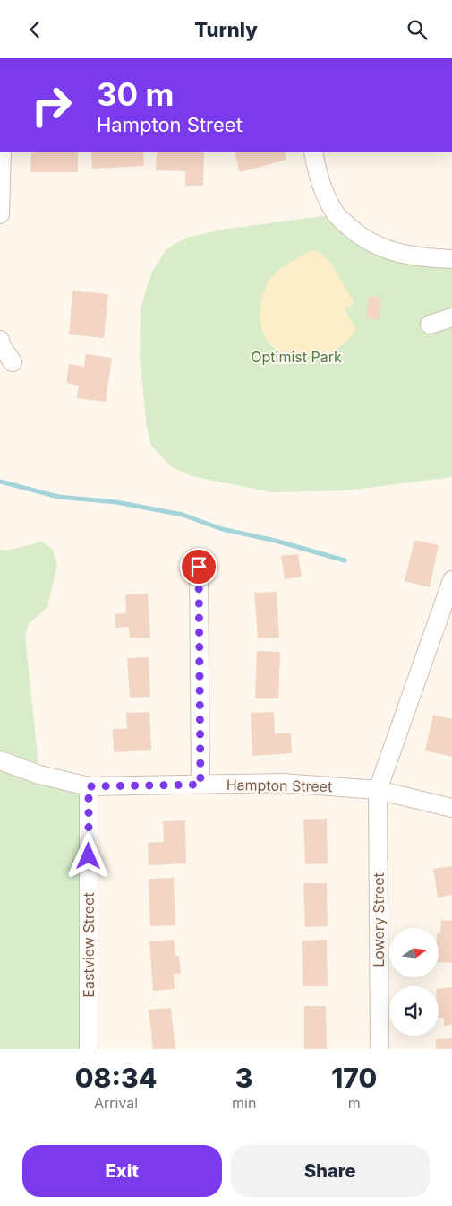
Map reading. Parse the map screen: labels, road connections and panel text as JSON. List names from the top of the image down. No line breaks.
{"streets":{"street":["Hampton Street","Lowery Street","Eastview Street"]},"crossings":[["Hampton Street","Lowery Street"],["Hampton Street","Eastview Street"]],"parks":["Optimist Park"],"north":"right","page":{"header":"Turnly","turn":["30 m","Hampton Street"],"eta":["08:34","Arrival","3","min","170","m"],"buttons":["Exit","Share"]}}
